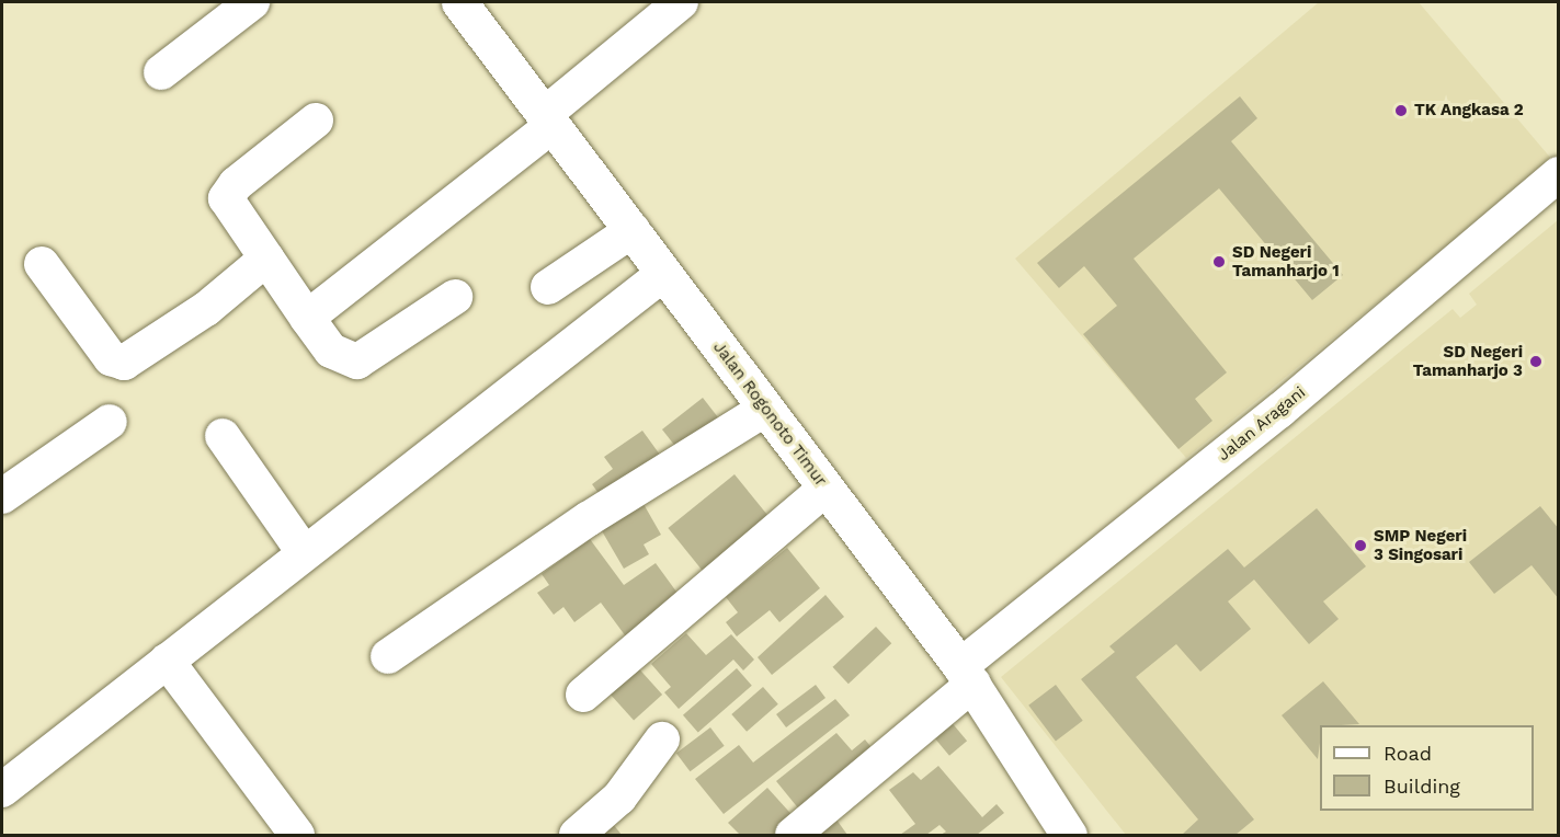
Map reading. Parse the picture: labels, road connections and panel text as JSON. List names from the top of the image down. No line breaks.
{"streets":{"main road":["Jalan Rogonoto Timur"],"street":["Jalan Aragani"]},"crossings":[["Jalan Rogonoto Timur","Jalan Aragani"]],"places":["TK Angkasa 2","SD Negeri Tamanharjo 1","SD Negeri Tamanharjo 3","SMP Negeri 3 Singosari"],"legend":["Road","Building"]}
